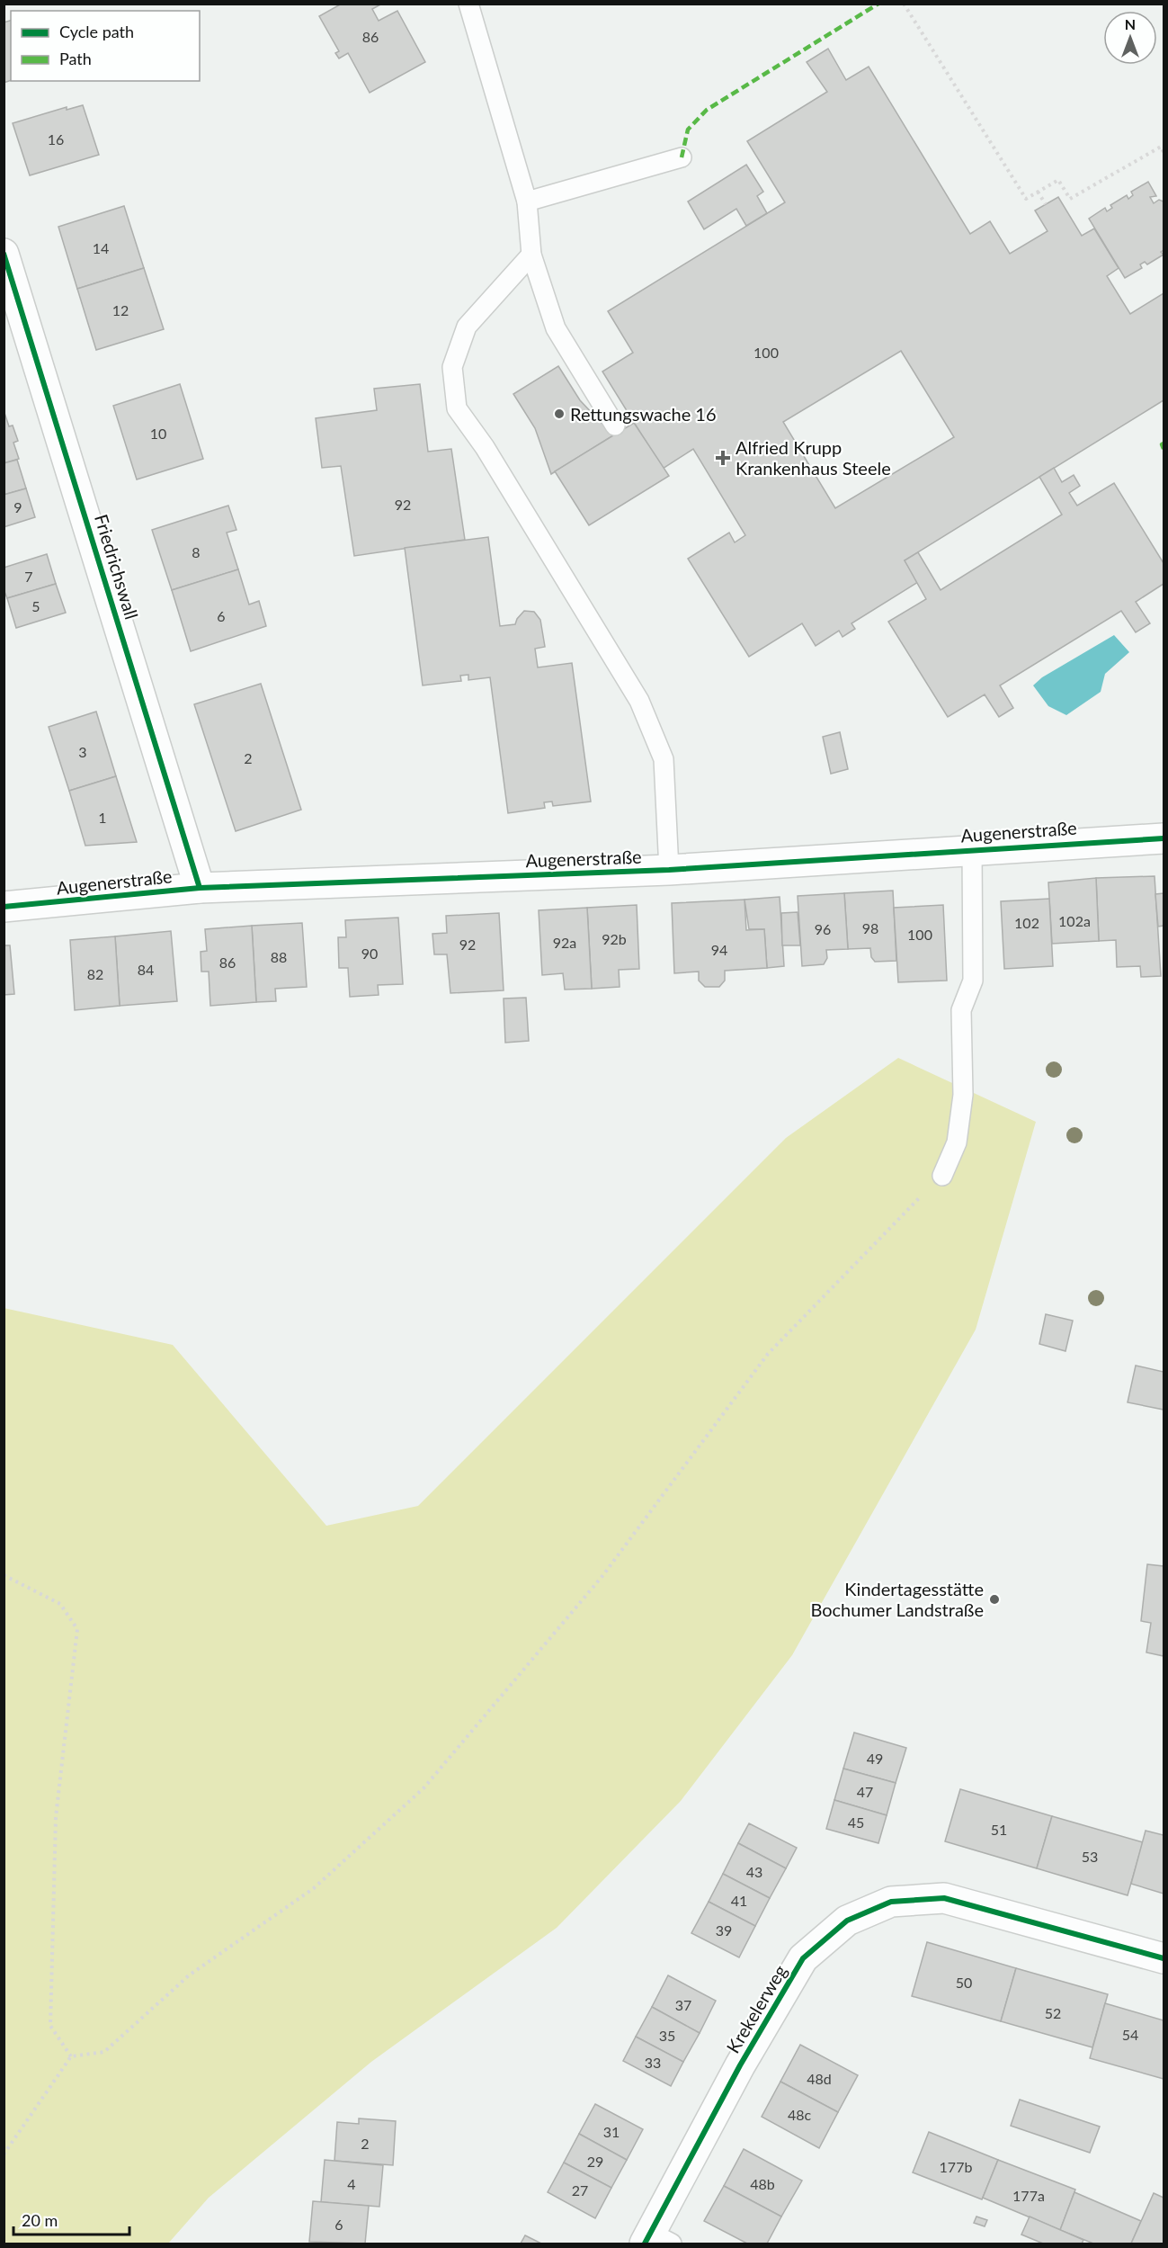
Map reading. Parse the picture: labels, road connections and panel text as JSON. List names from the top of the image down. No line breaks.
{"streets":{"street":["Friedrichswall","Augenerstraße","Krekelerweg"]},"crossings":[["Friedrichswall","Augenerstraße"]],"places":{"other":["Rettungswache 16","Kindertagesstätte Bochumer Landstraße"],"health":["Alfried Krupp Krankenhaus Steele"]},"house_numbers":["86","16","14","12","100","10","92","9","8","7","5","6","3","2","1","102a","102","98","96","100","92b","92a","92","94","90","88","86","84","82","49","47","45","51","53","43","41","39","50","37","52","54","35","33","48d","48c","31","2","29","177b","4","48b","27","177a","6"],"legend":["Cycle path","Path"],"scale_bar":"20 m","north":"top"}
